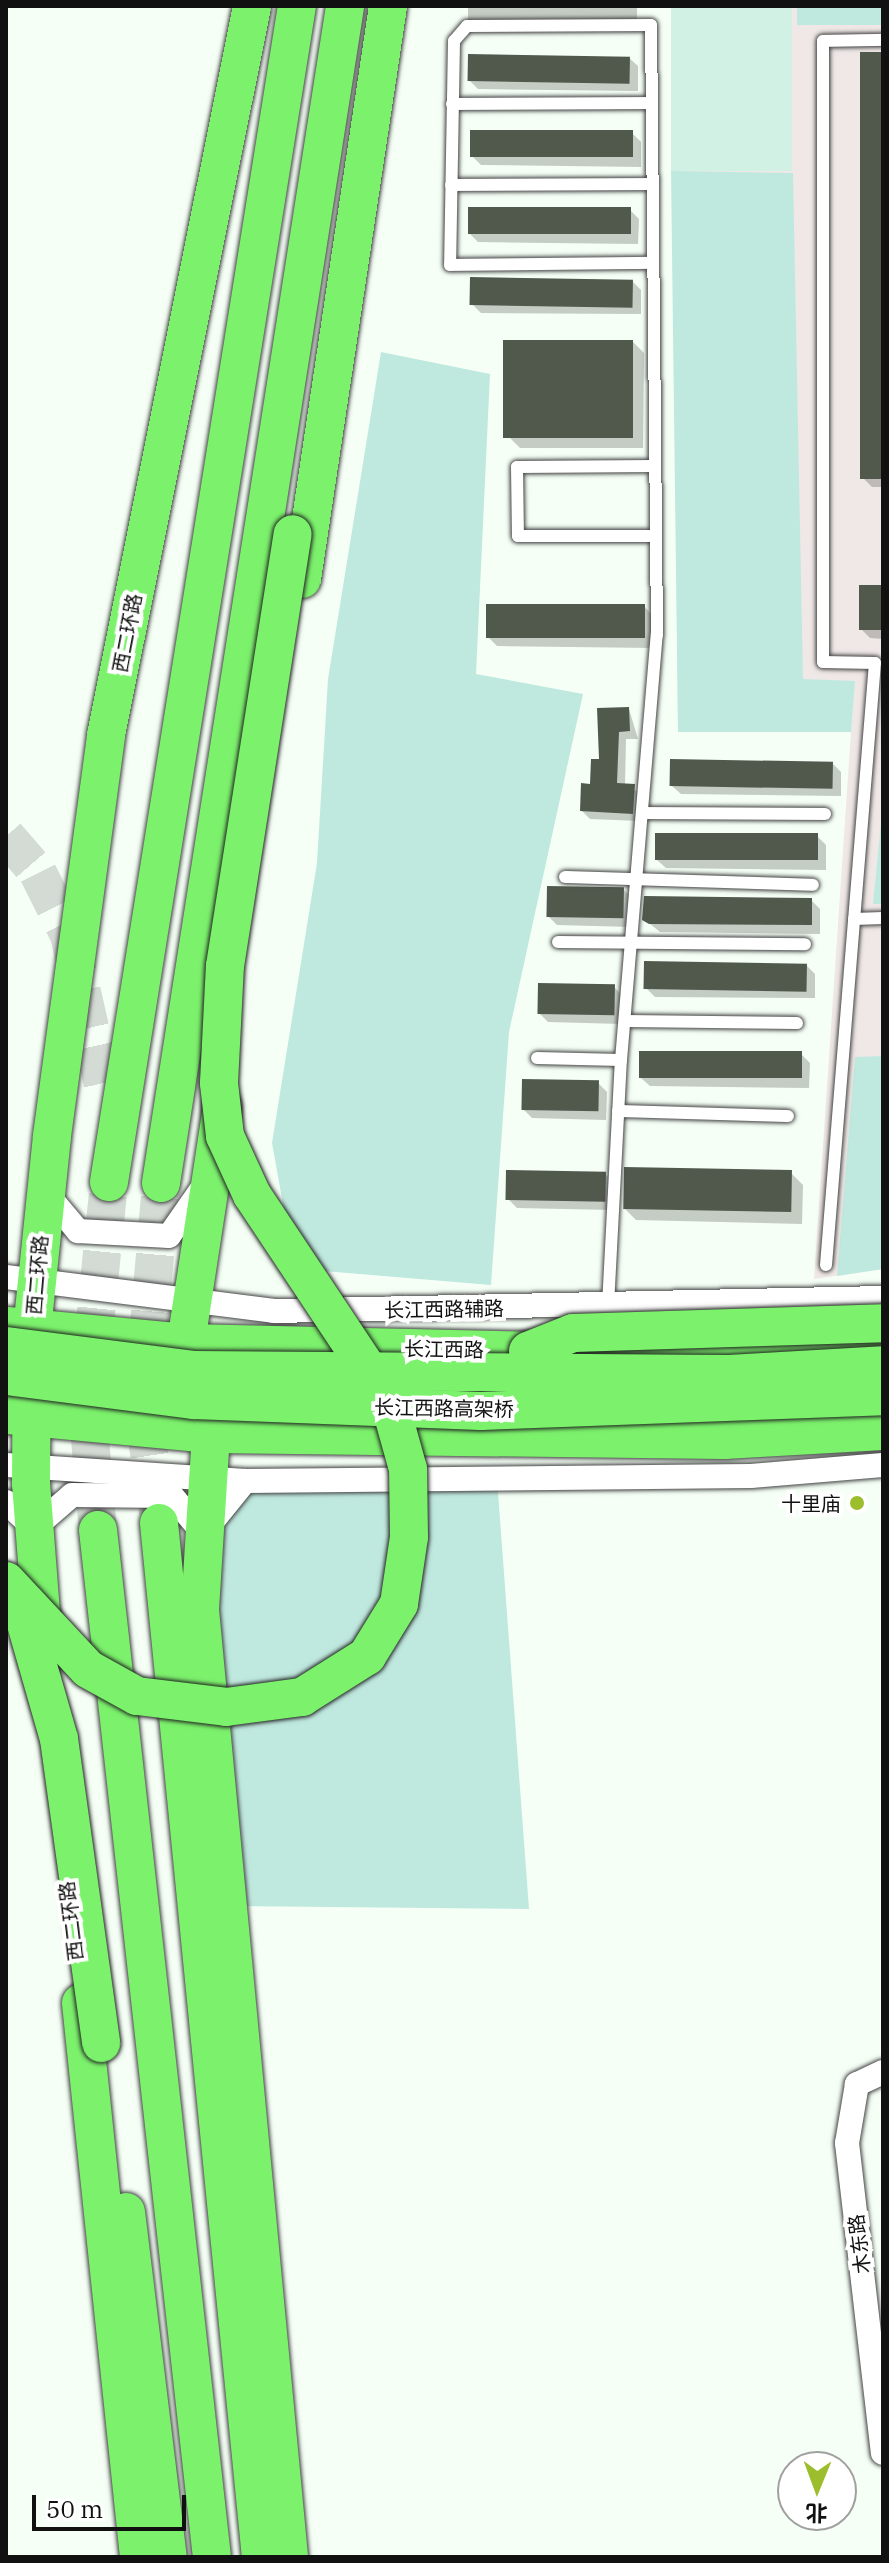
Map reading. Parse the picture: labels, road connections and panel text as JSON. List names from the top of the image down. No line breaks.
{"streets":{"highway":["西二环路","长江西路","长江西路高架桥"],"street":["长江西路辅路","木东路"]},"crossings":[["西二环路","长江西路辅路"],["西二环路","长江西路"],["西二环路","长江西路高架桥"],["长江西路","长江西路高架桥"]],"places":["十里庙"],"scale_bar":"50 m","north":"bottom"}
